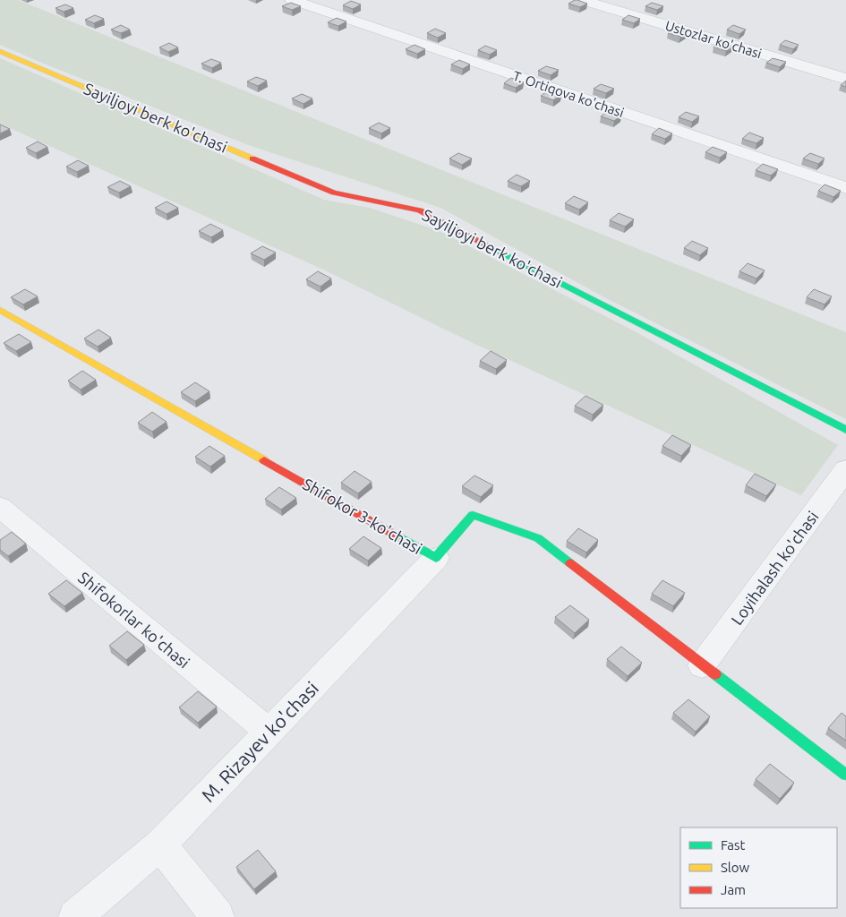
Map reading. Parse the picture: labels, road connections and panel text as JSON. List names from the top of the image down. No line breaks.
{"streets":{"street":["Ustozlar ko'chasi","T. Ortiqova ko'chasi","Sayiljoyi berk ko'chasi","Shifokor 3-ko'chasi","Loyihalash ko'chasi","Shifokorlar ko'chasi","M. Rizayev ko'chasi"]},"crossings":[["Shifokor 3-ko'chasi","Loyihalash ko'chasi"],["Shifokor 3-ko'chasi","M. Rizayev ko'chasi"],["Shifokorlar ko'chasi","M. Rizayev ko'chasi"]],"legend":["Fast","Slow","Jam"]}
